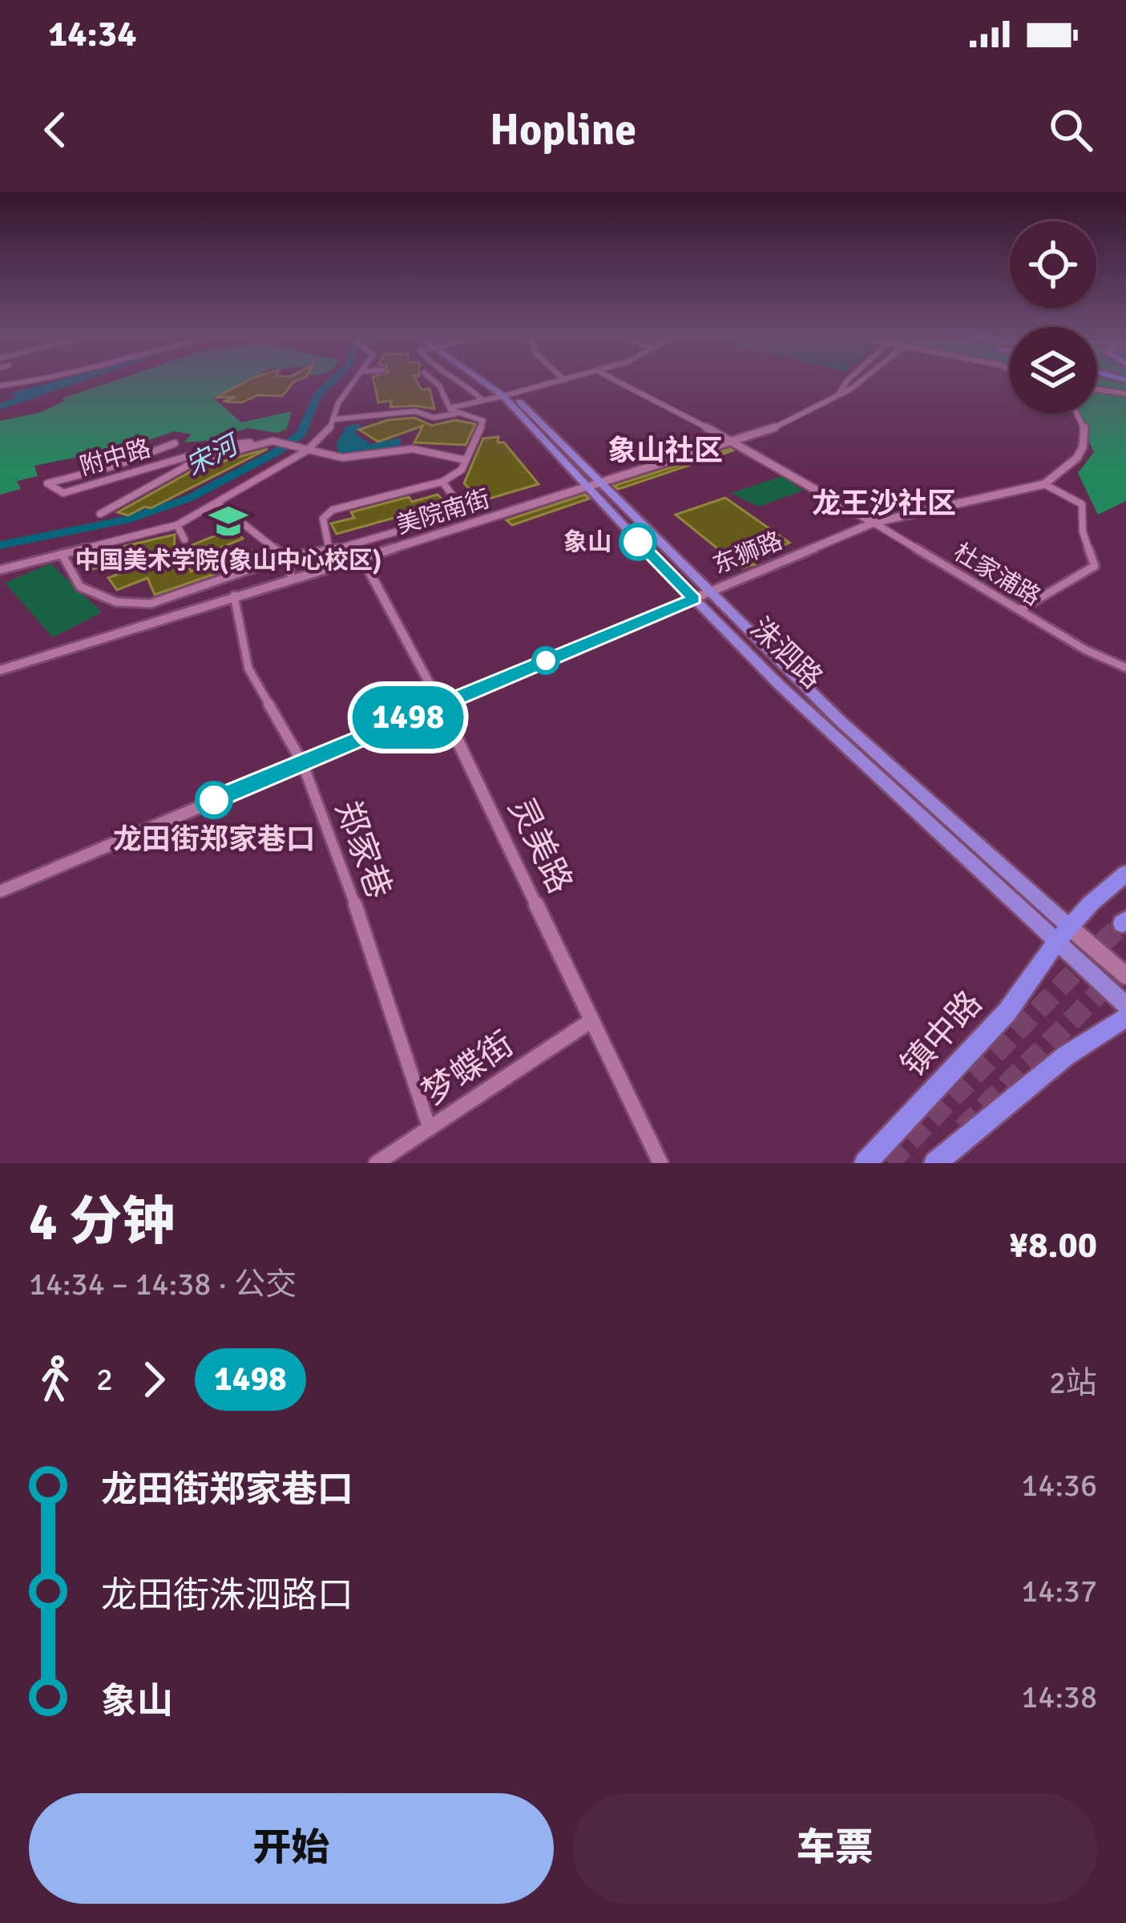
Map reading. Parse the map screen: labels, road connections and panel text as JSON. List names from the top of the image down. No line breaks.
{"streets":{"highway":["镇中路"],"main road":["洙泗路"],"street":["附中路","美院南街","东狮路","杜家浦路","灵美路","郑家巷","梦蝶街"]},"crossings":[["美院南街","杜家浦路"],["美院南街","洙泗路"],["美院南街","灵美路"],["美院南街","郑家巷"],["东狮路","杜家浦路"],["东狮路","洙泗路"],["东狮路","灵美路"],["东狮路","郑家巷"],["洙泗路","镇中路"],["灵美路","梦蝶街"],["郑家巷","梦蝶街"]],"districts":["象山社区","龙王沙社区"],"water":["宋河"],"places":{"school or university":["中国美术学院(象山中心校区)"],"other":["象山","龙田街郑家巷口"]},"lines":["bus line 1498"],"page":{"status":"14:34","header":"Hopline","on_map":"1498","heading":["4 分钟","14:34 – 14:38 · 公交","¥8.00"],"legs":["2","1498","2站"],"list":[{"name":"龙田街郑家巷口","value":"14:36"},{"name":"龙田街洙泗路口","value":"14:37"},{"name":"象山","value":"14:38"}],"buttons":["开始","车票"]}}
